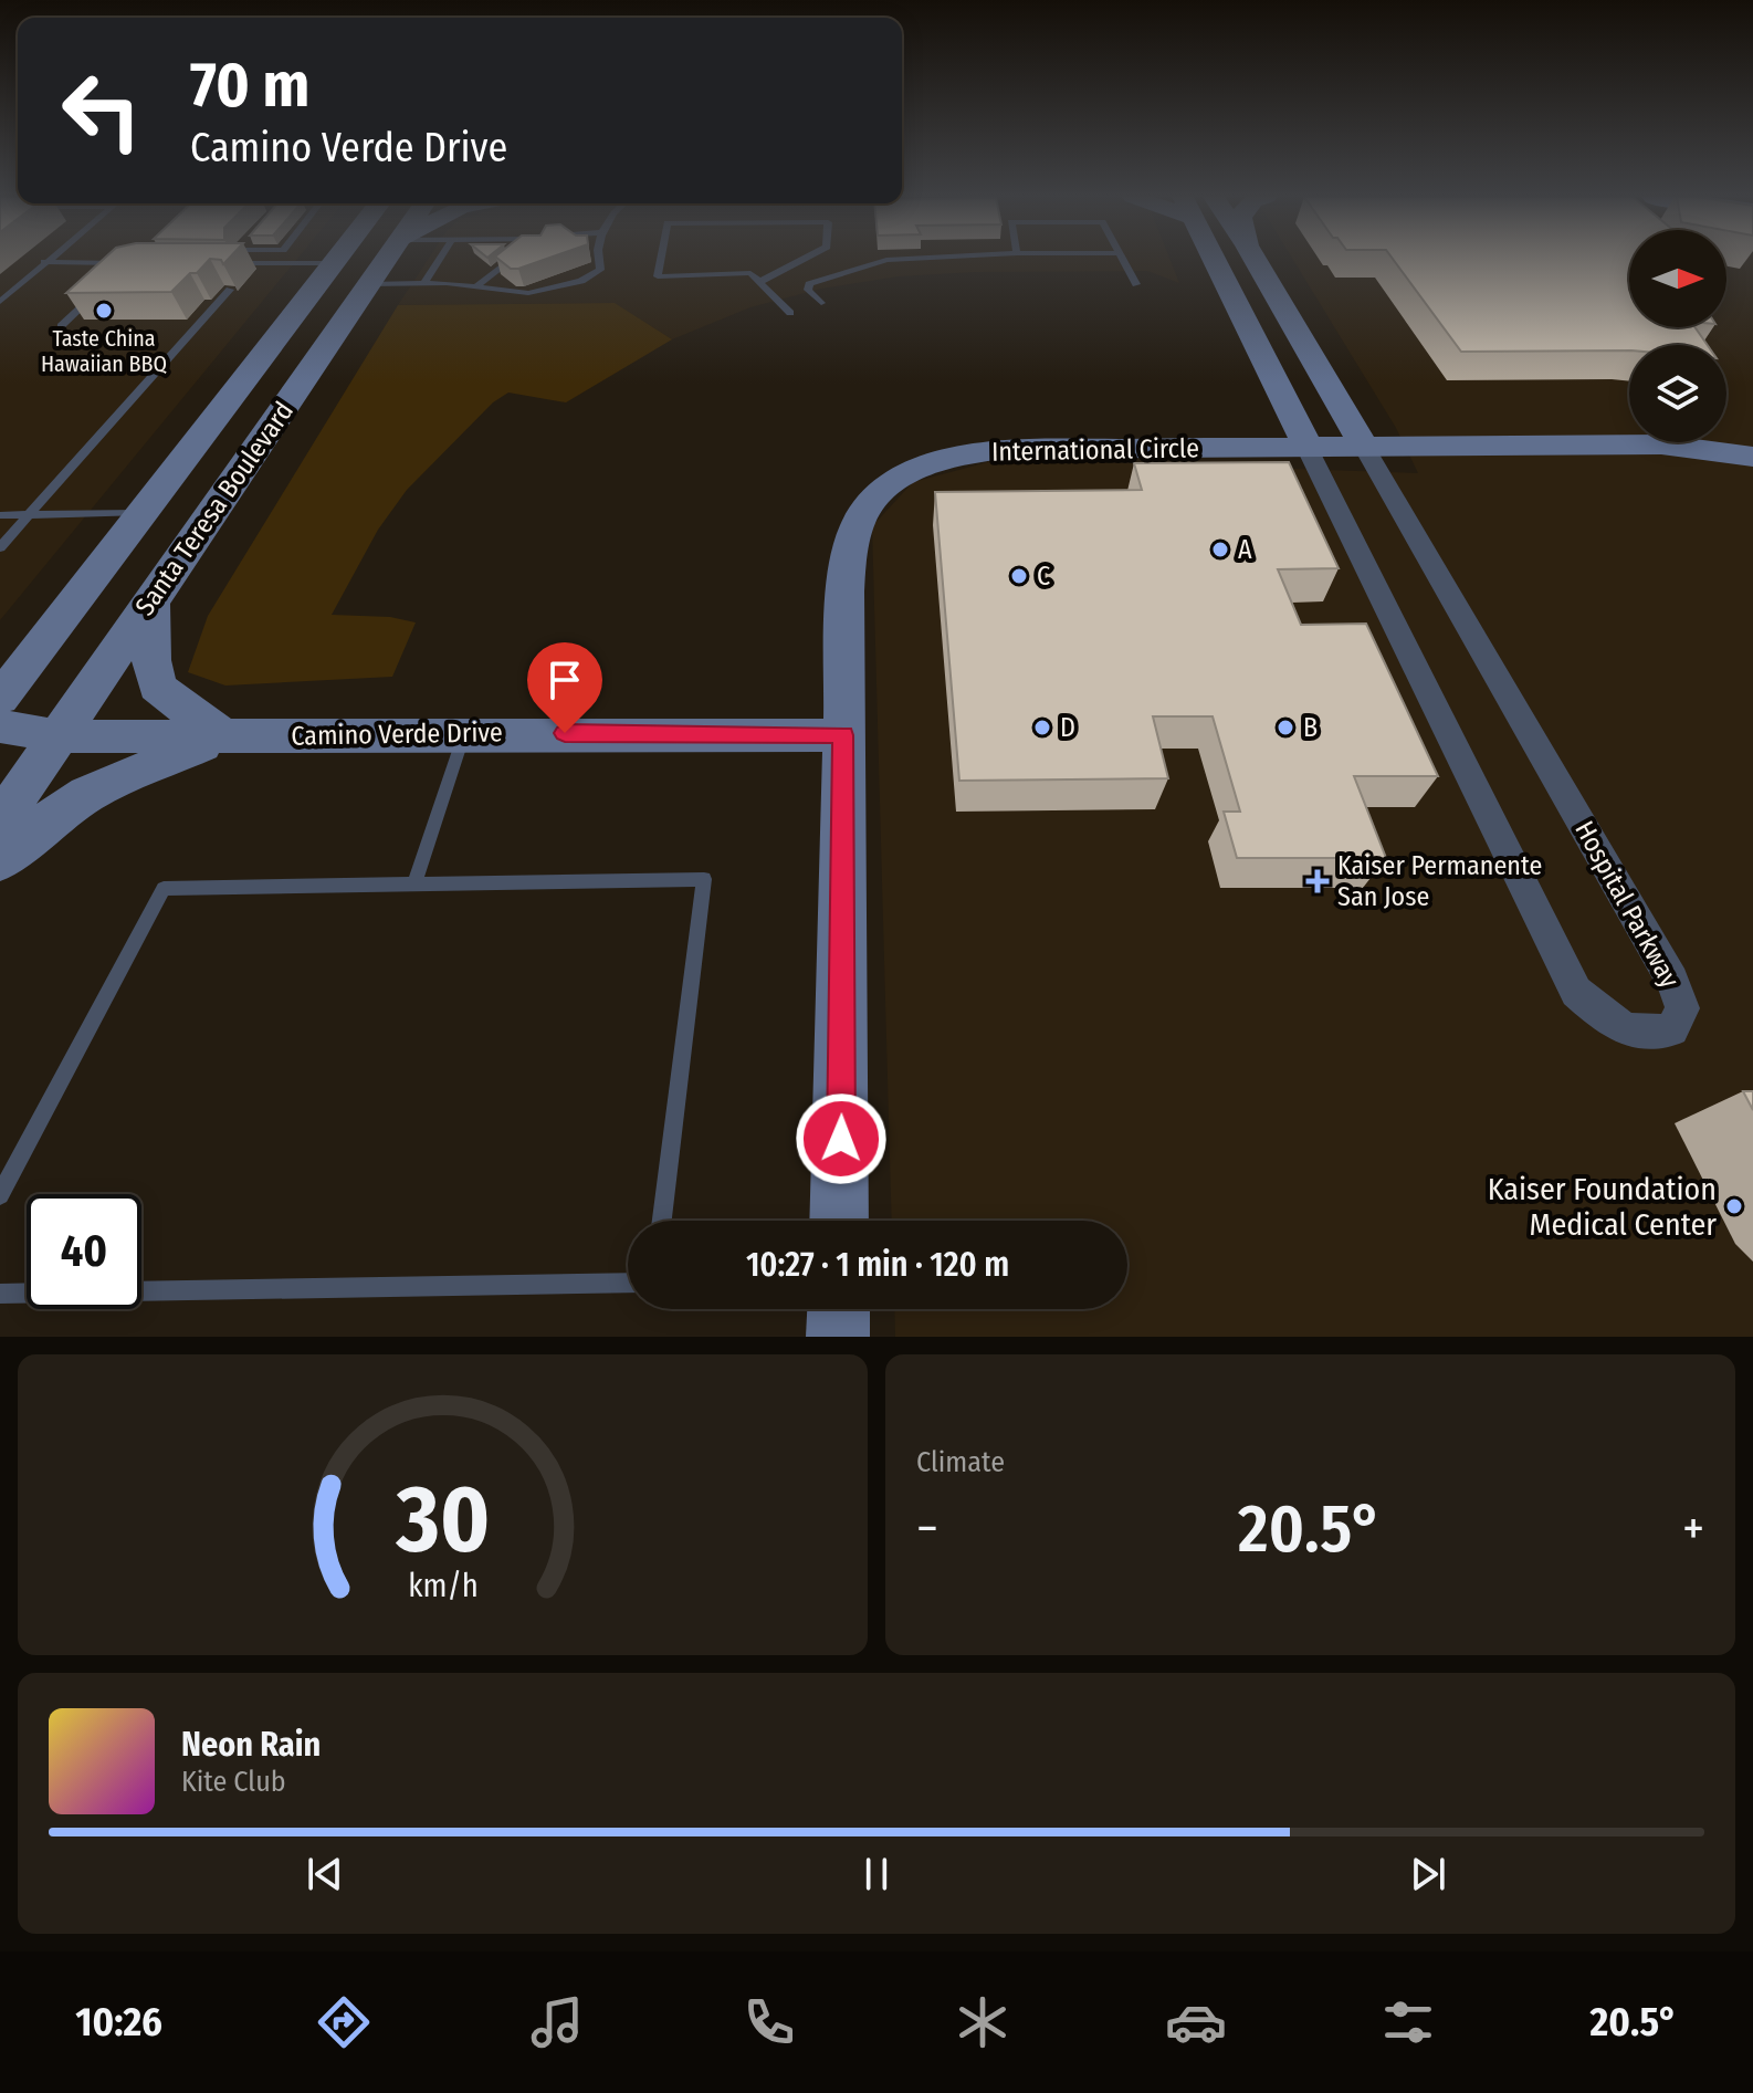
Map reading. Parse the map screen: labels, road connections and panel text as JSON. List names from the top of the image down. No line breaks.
{"streets":{"street":["International Circle","Santa Teresa Boulevard","Camino Verde Drive","Hospital Parkway"]},"crossings":[["International Circle","Camino Verde Drive"],["International Circle","Hospital Parkway"],["Santa Teresa Boulevard","Camino Verde Drive"]],"places":{"other":["Taste China Hawaiian BBQ","A","C","D","B","Kaiser Foundation Medical Center"],"health":["Kaiser Permanente San Jose"]},"north":"right","page":{"turn":["70 m","Camino Verde Drive"],"limit":"40","trip":"10:27 · 1 min · 120 m","tile":"Climate","heat":["−","20.5°","+"],"song":["Neon Rain","Kite Club"],"tabs":["10:26","20.5°"],"gauge":["30","km/h"]}}
